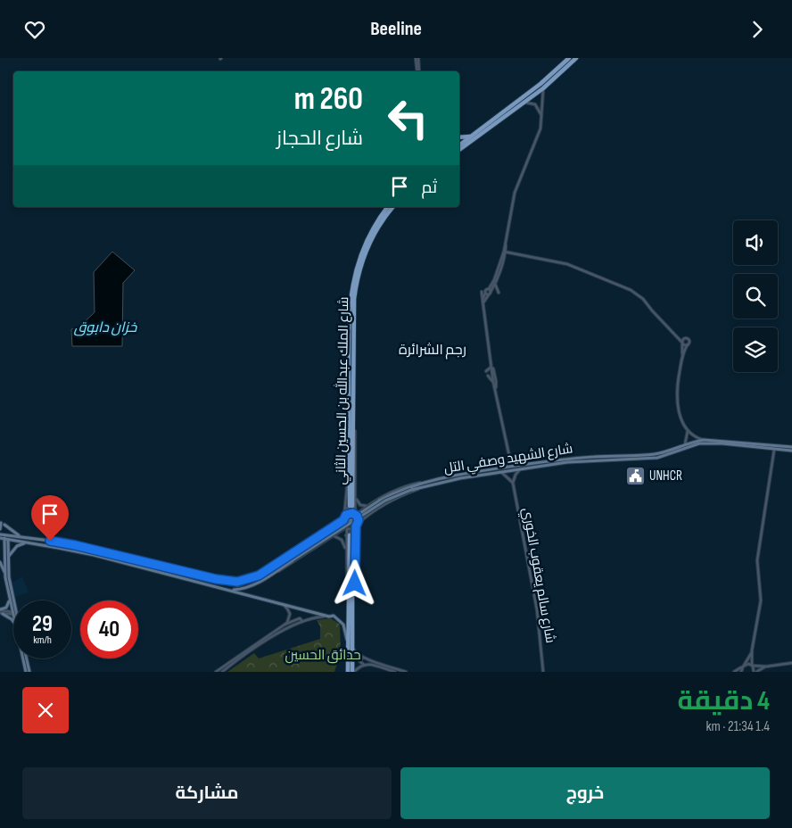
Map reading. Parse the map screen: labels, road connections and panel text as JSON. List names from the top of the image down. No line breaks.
{"streets":{"highway":["شارع الملك عبدالله بن الحسين الثاني"],"main road":["شارع الشهيد وصفي التل"],"street":["شارع سالم يعقوب الخوري"]},"districts":["رجم الشرائرة"],"water":["خزان دابوق"],"parks":["حدائق الحسين"],"places":{"public building":["UNHCR"]},"page":{"header":"Beeline","turn":["260 m","شارع الحجاز"],"then":"ثم","speed":"29 km/h","limit":"40","heading":["4 دقيقة","1.4 km · 21:34"],"buttons":["خروج","مشاركة"]}}
